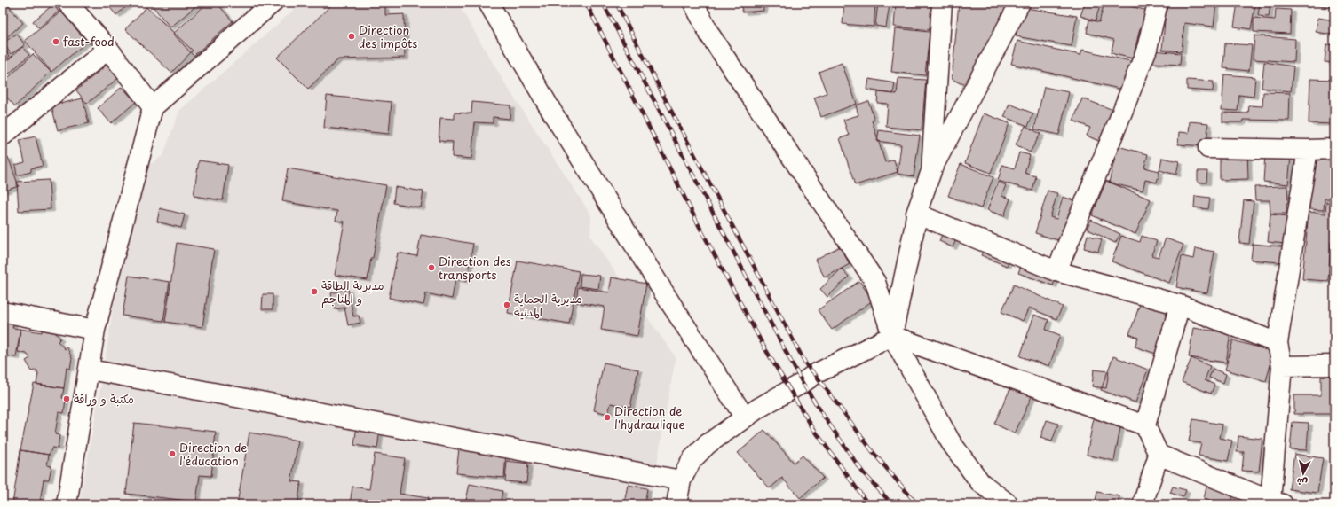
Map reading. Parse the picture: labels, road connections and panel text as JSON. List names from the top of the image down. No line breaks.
{"places":["Direction des impôts","fast-food","Direction des transports","مديرية الطاقة و المناجم","مديرية الحماية المدنية","مكتبة و وراقة","Direction de l'hydraulique","Direction de l'éducation"],"north":"bottom"}
